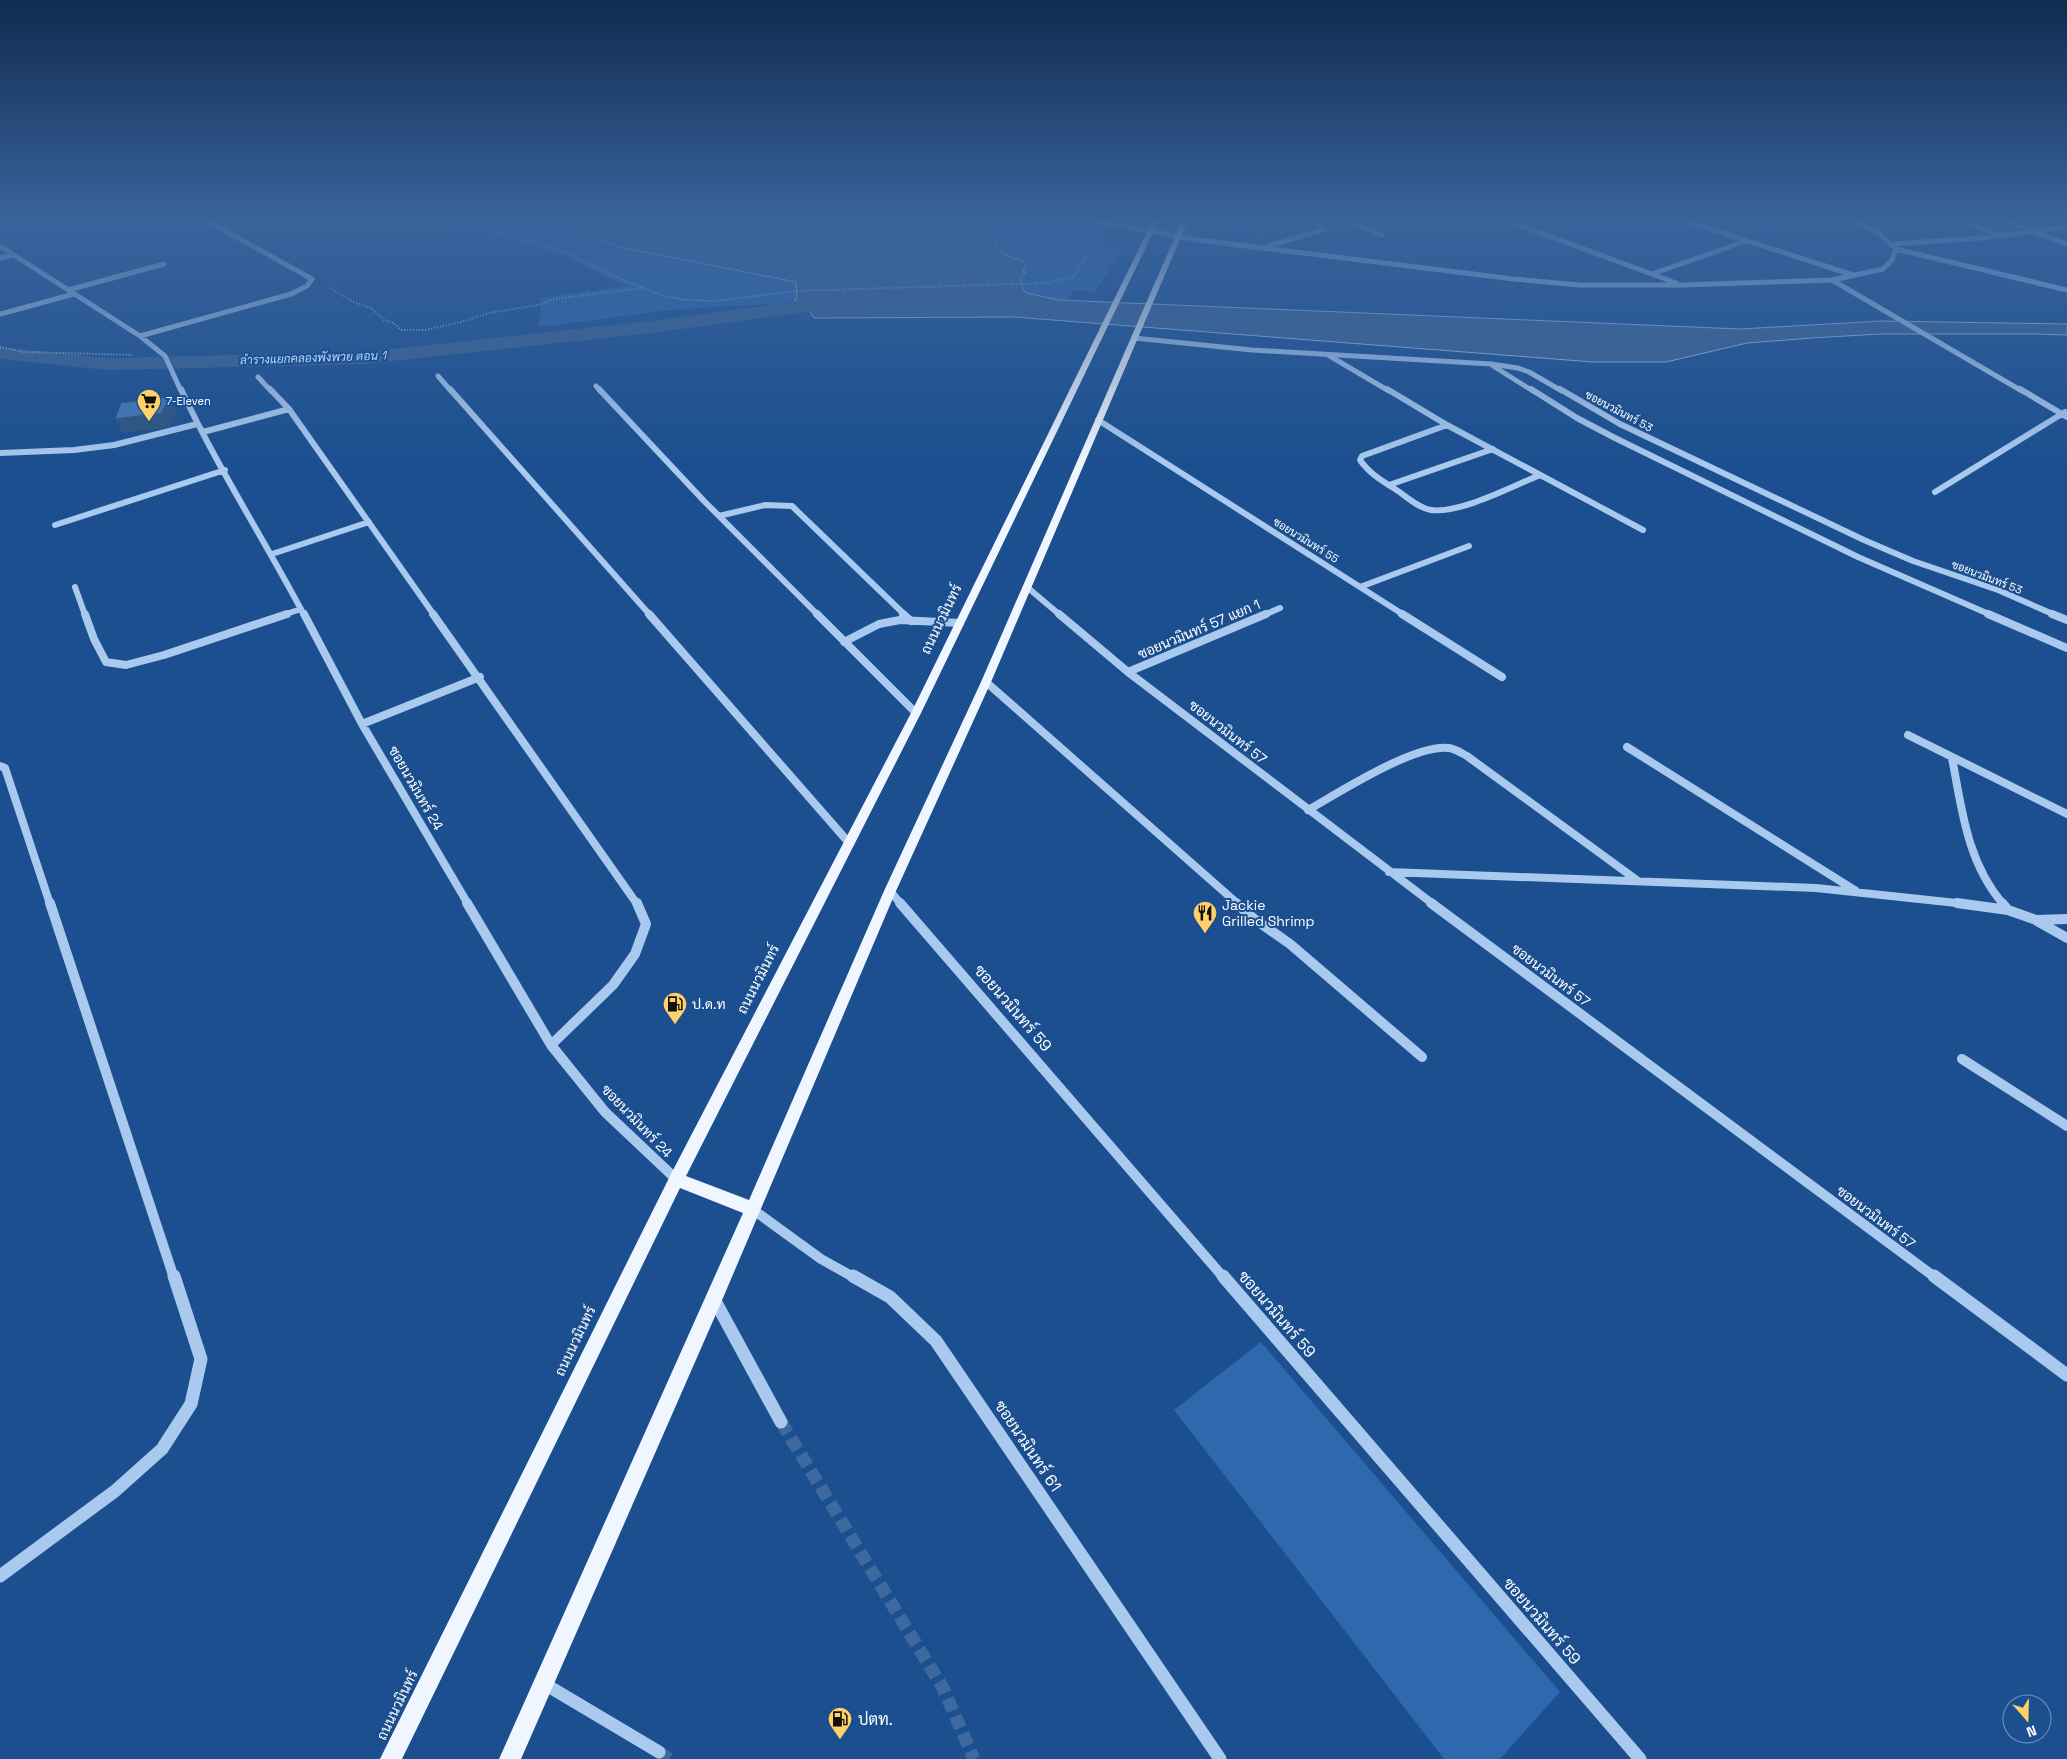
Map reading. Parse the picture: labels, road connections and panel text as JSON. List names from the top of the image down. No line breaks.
{"streets":{"main road":["ถนนนวมินทร์"],"street":["ซอยนวมินทร์ 53","ซอยนวมินทร์ 55","ซอยนวมินทร์ 57 แยก 1","ซอยนวมินทร์ 57","ซอยนวมินทร์ 24","ซอยนวมินทร์ 59","ซอยนวมินทร์ 61"]},"crossings":[["ถนนนวมินทร์","ซอยนวมินทร์ 24"],["ซอยนวมินทร์ 57 แยก 1","ซอยนวมินทร์ 57"]],"water":["ลำรางแยกคลองพังพวย ตอน 1"],"places":{"supermarket":["7-Eleven"],"restaurant":["Jackie Grilled Shrimp"],"fuel station":["ป.ด.ท","ปตท."]},"north":"bottom"}
